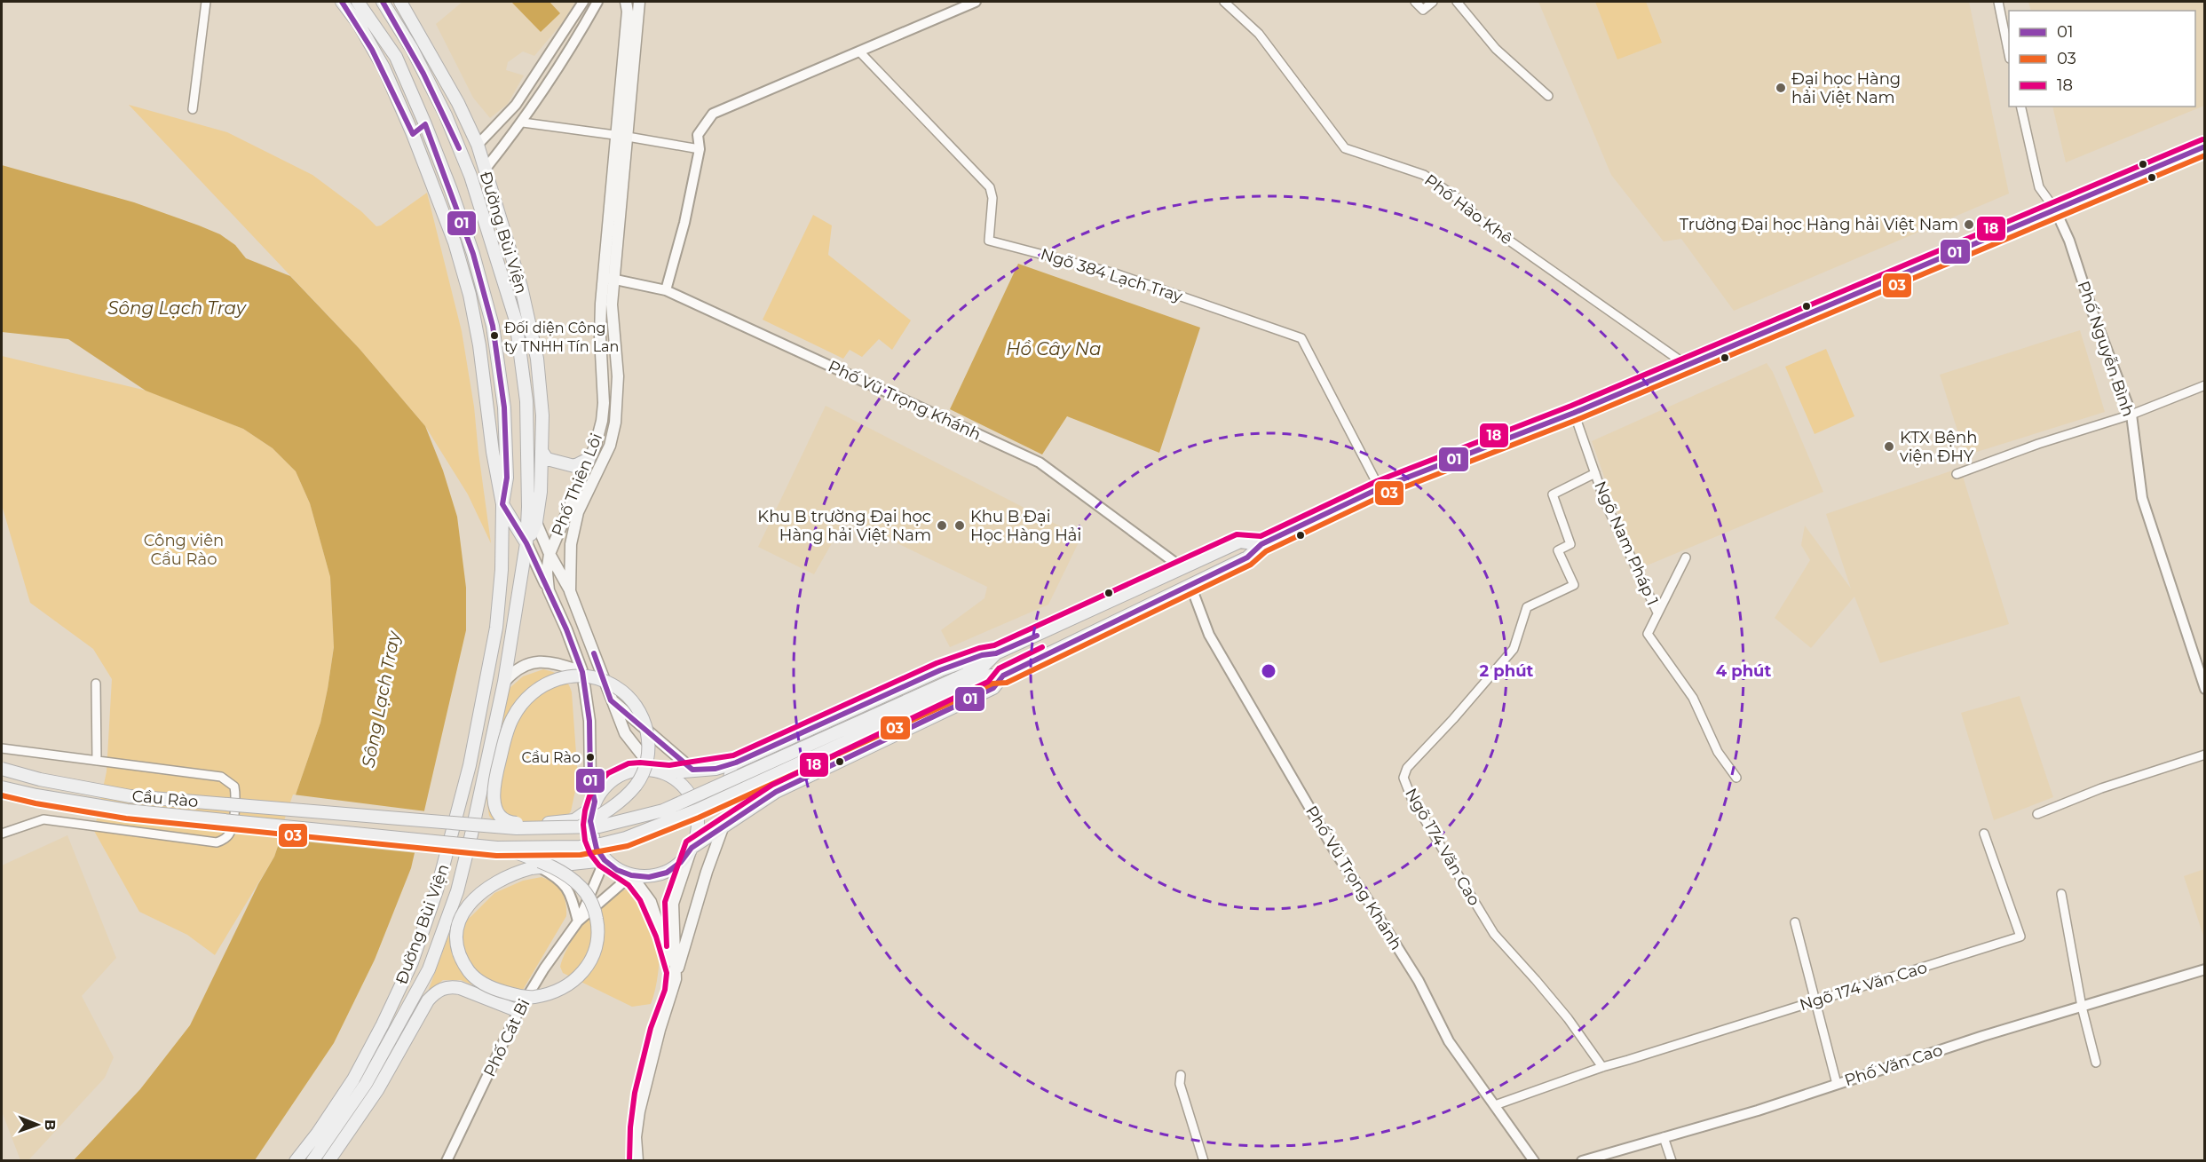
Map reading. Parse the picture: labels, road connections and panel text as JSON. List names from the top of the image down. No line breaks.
{"streets":{"main road":["Đường Bùi Viện","Phố Thiên Lôi","Cầu Rào"],"street":["Phố Hào Khê","Ngõ 384 Lạch Tray","Phố Nguyễn Bình","Phố Vũ Trọng Khánh","Ngõ Nam Pháp 1","Ngõ 174 Văn Cao","Phố Cát Bi","Phố Văn Cao"]},"crossings":[["Đường Bùi Viện","Phố Cát Bi"],["Phố Vũ Trọng Khánh","Phố Thiên Lôi"],["Phố Vũ Trọng Khánh","Ngõ 174 Văn Cao"],["Phố Thiên Lôi","Phố Cát Bi"],["Ngõ Nam Pháp 1","Ngõ 174 Văn Cao"]],"water":["Sông Lạch Tray","Hồ Cây Na"],"parks":["Công viên Cầu Rào"],"places":["Đại học Hàng hải Việt Nam","Trường Đại học Hàng hải Việt Nam","Đối diện Công ty TNHH Tín Lan","KTX Bệnh viện ĐHY","Khu B trường Đại học Hàng hải Việt Nam","Khu B Đại Học Hàng Hải","Cầu Rào"],"lines":["transit line 01","transit line 18","transit line 03"],"legend":["01","03","18"],"north":"right","rings":["2 phút","4 phút"]}
